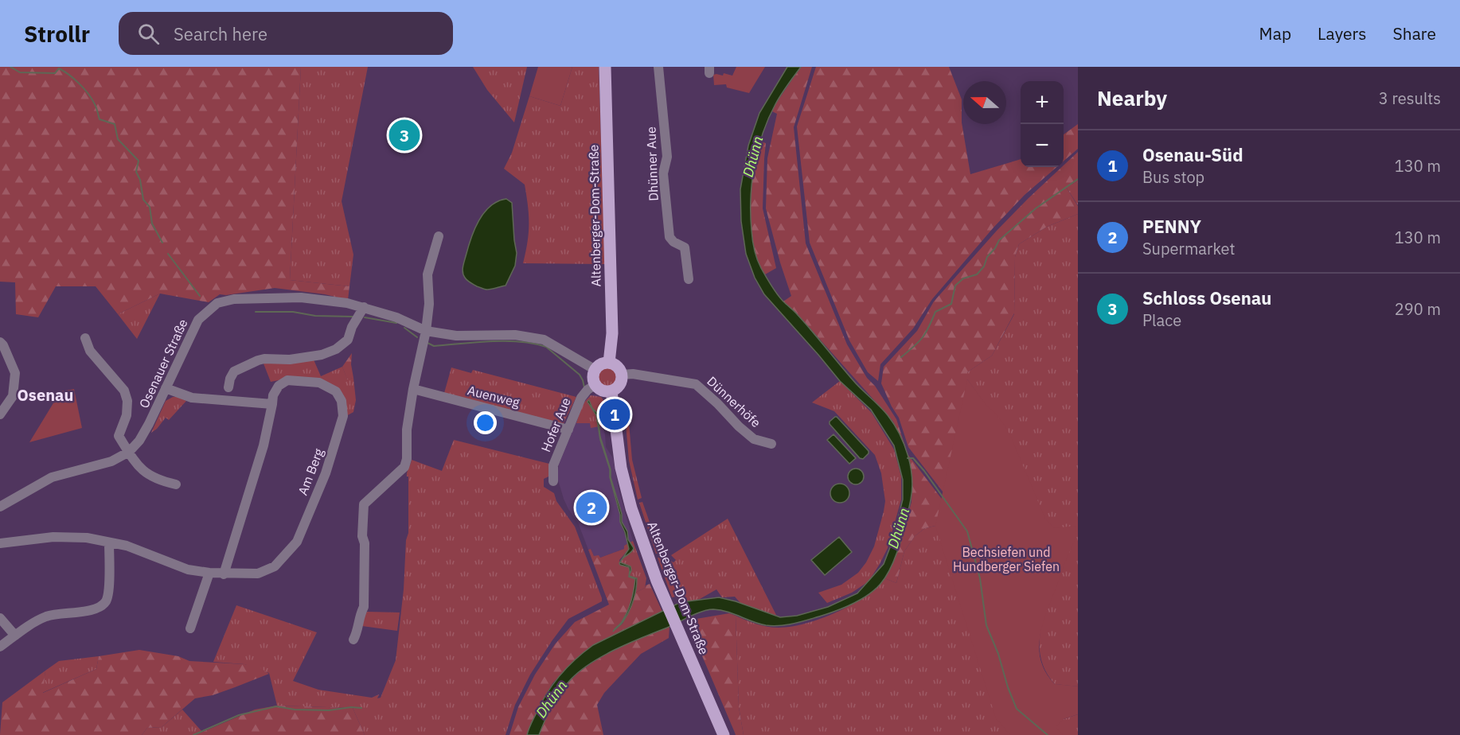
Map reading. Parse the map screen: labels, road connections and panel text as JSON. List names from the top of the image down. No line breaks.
{"streets":{"main road":["Altenberger-Dom-Straße"],"street":["Dhünner Aue","Osenauer Straße","Auenweg","Dünnerhöfe","Hofer Aue","Am Berg"]},"crossings":[["Altenberger-Dom-Straße","Osenauer Straße"],["Altenberger-Dom-Straße","Dünnerhöfe"],["Altenberger-Dom-Straße","Hofer Aue"],["Osenauer Straße","Dünnerhöfe"],["Osenauer Straße","Hofer Aue"],["Auenweg","Hofer Aue"],["Dünnerhöfe","Hofer Aue"]],"districts":["Osenau"],"water":["Dhünn"],"parks":["Bechsiefen und Hundberger Siefen"],"north":"left","page":{"header":"Strollr","search":"Search here","nav":["Map","Layers","Share"],"heading":["Nearby","3 results"],"map_buttons":["+","−"],"pins":["3","1","2"],"list":[{"mark":"1","name":"Osenau-Süd","note":"Bus stop","value":"130 m"},{"mark":"2","name":"PENNY","note":"Supermarket","value":"130 m"},{"mark":"3","name":"Schloss Osenau","note":"Place","value":"290 m"}]}}
